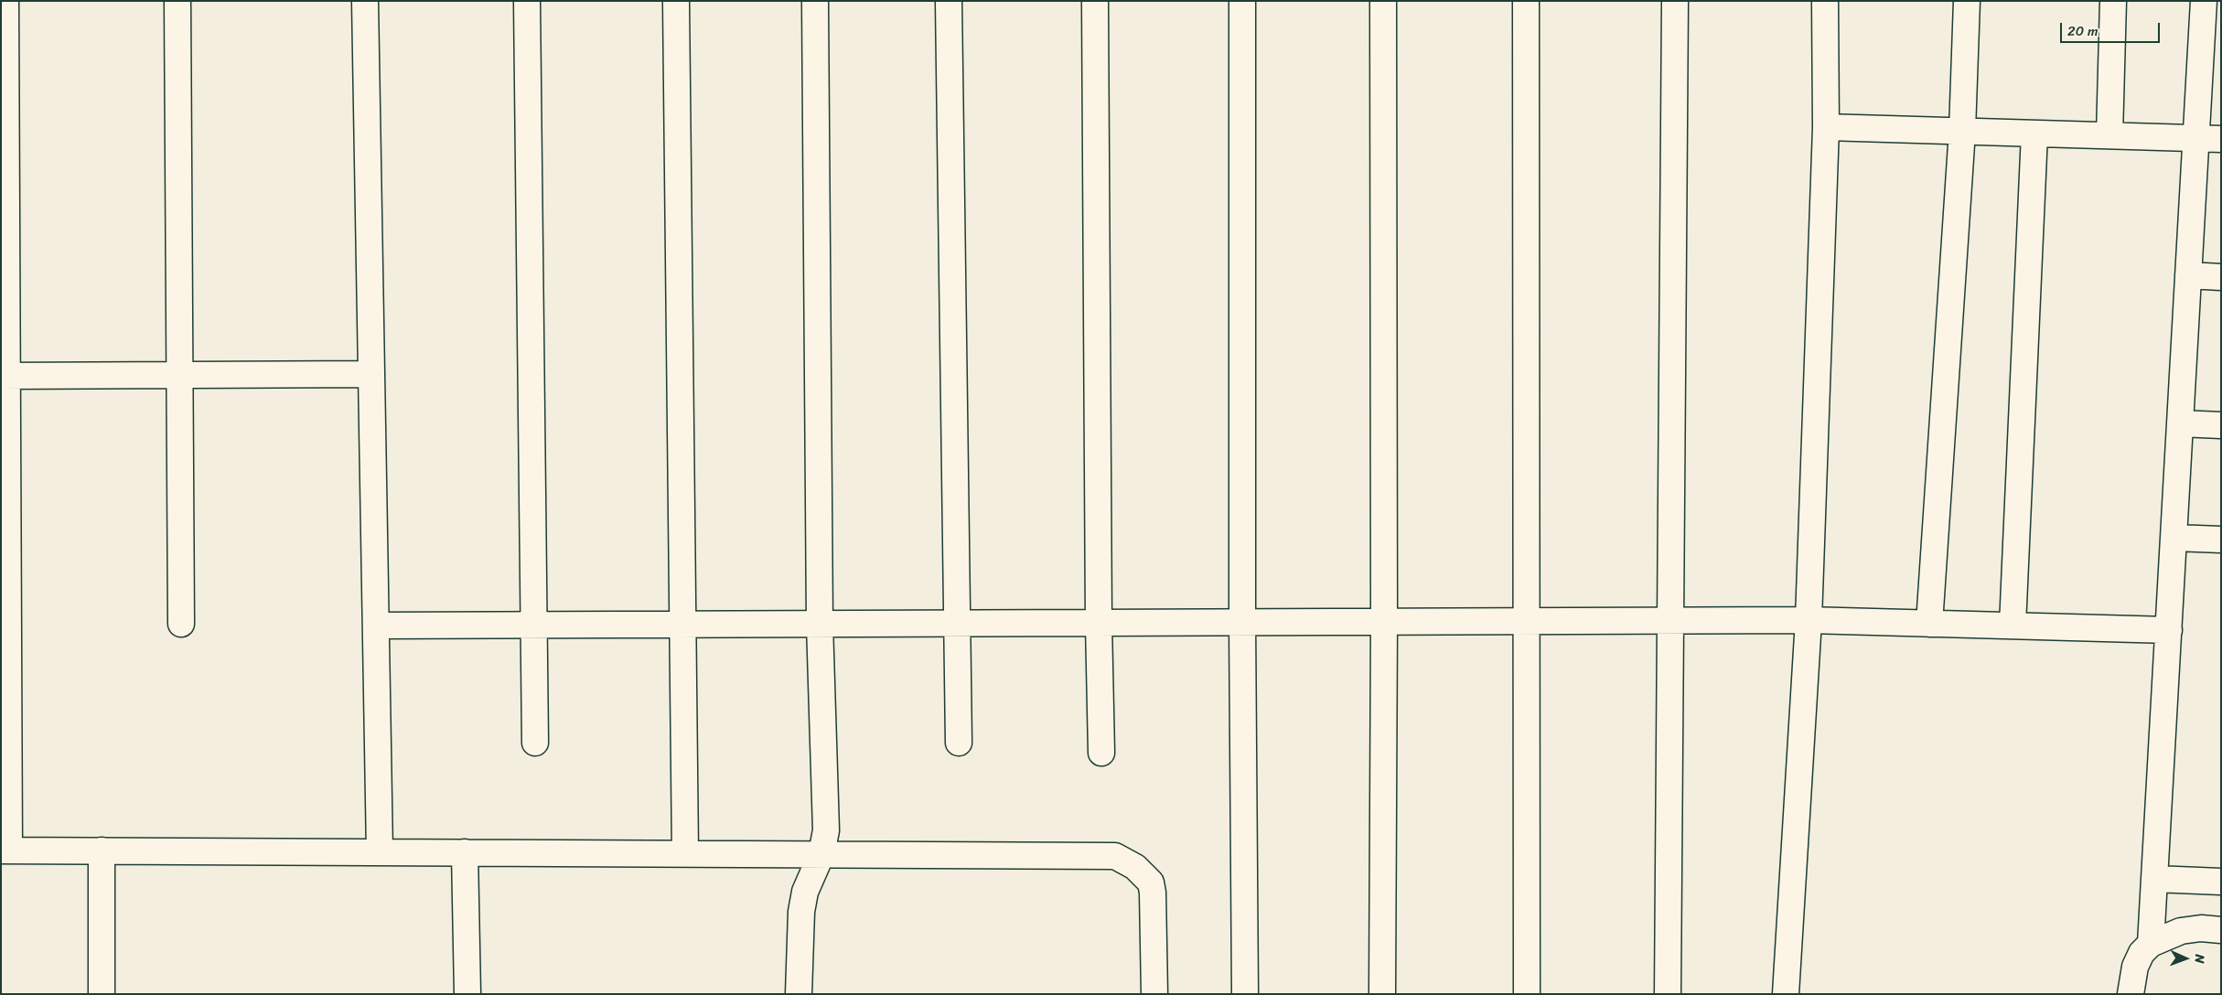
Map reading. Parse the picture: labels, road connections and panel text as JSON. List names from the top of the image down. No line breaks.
{"scale_bar":"20 m","north":"right"}
